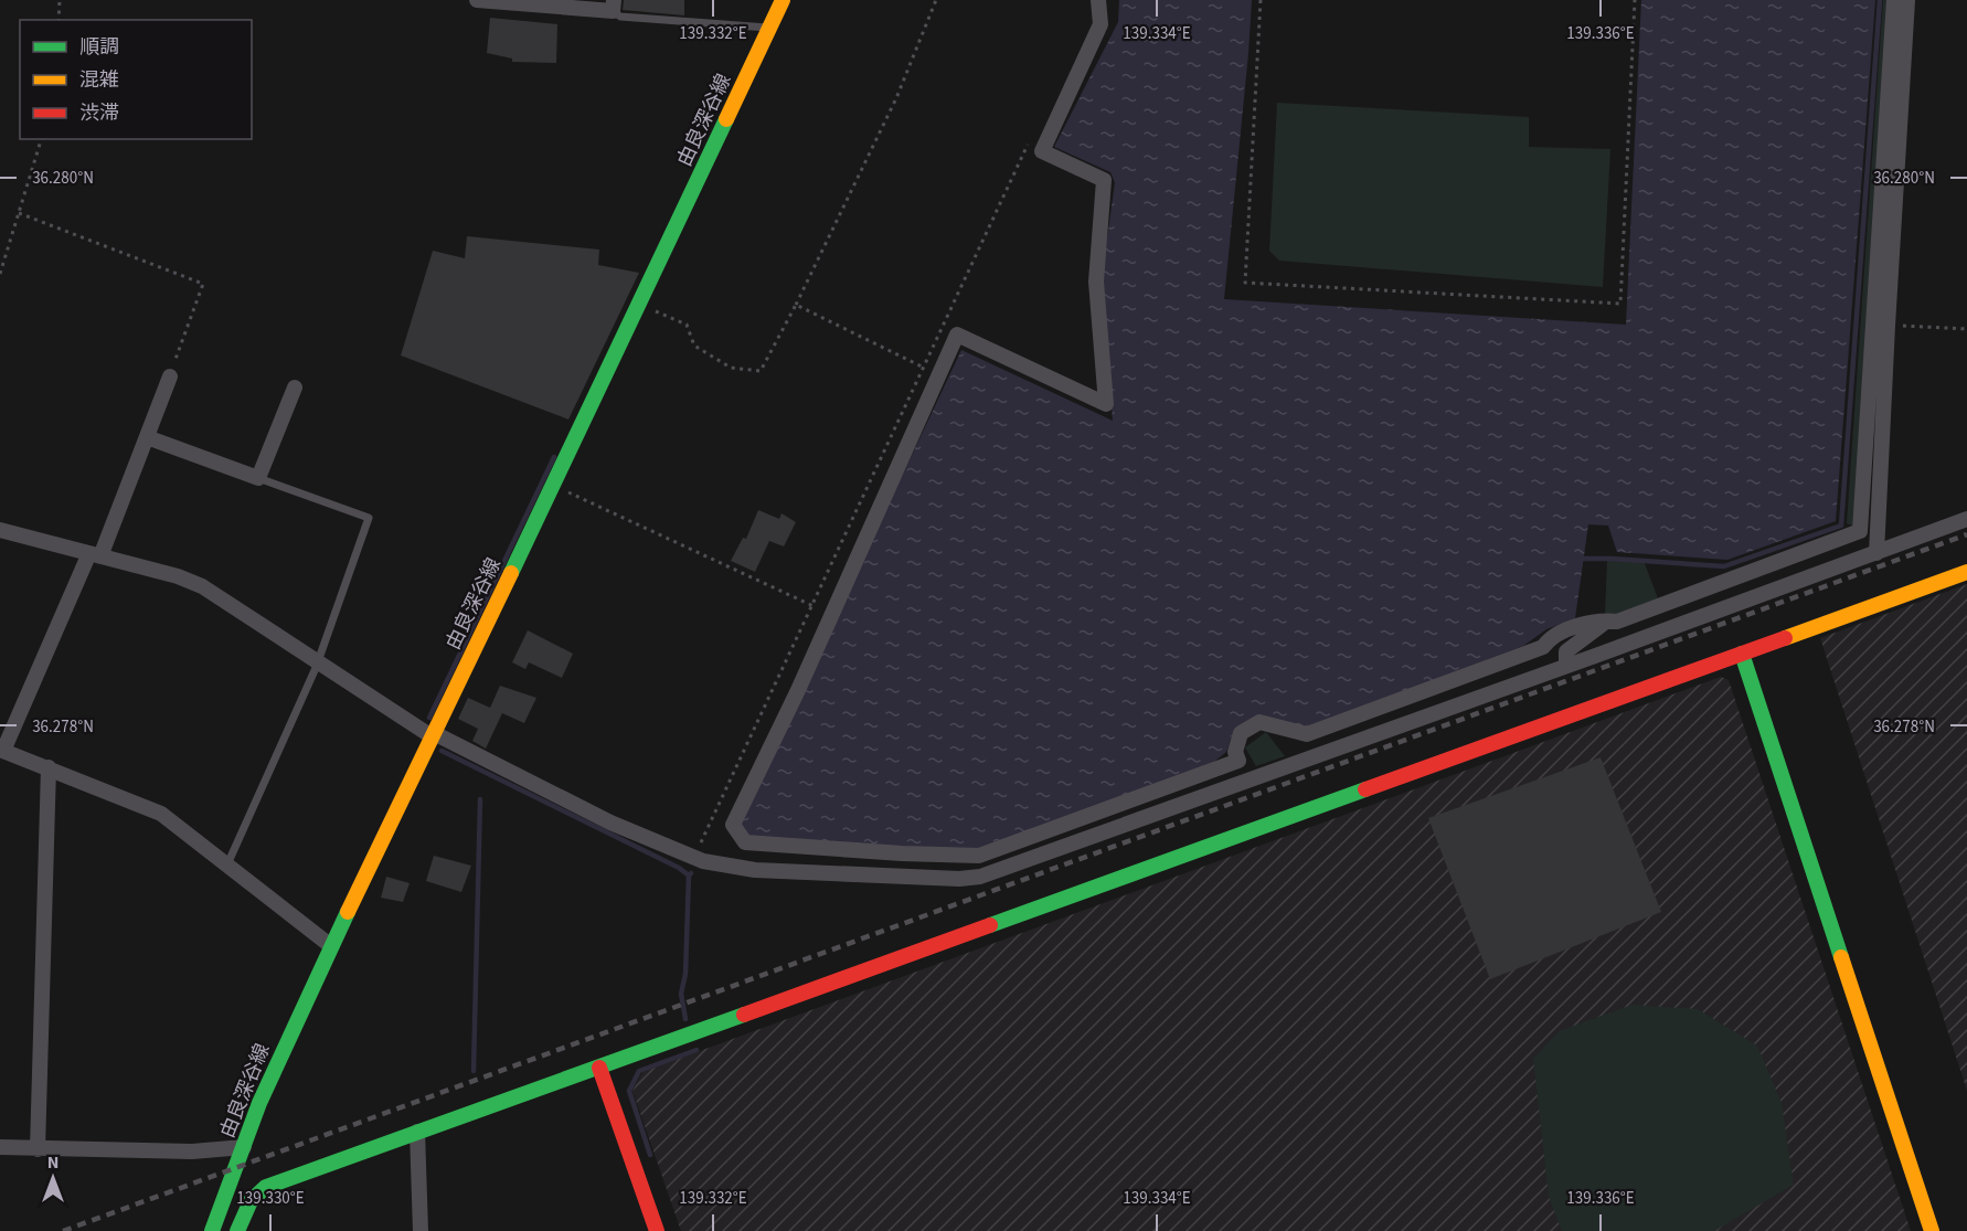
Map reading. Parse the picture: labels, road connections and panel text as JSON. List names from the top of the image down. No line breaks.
{"streets":{"street":["由良深谷線"]},"legend":["順調","混雑","渋滞"],"north":"top","coordinates":["139.332°E","139.334°E","139.336°E","36.280°N","36.278°N","139.330°E"]}
